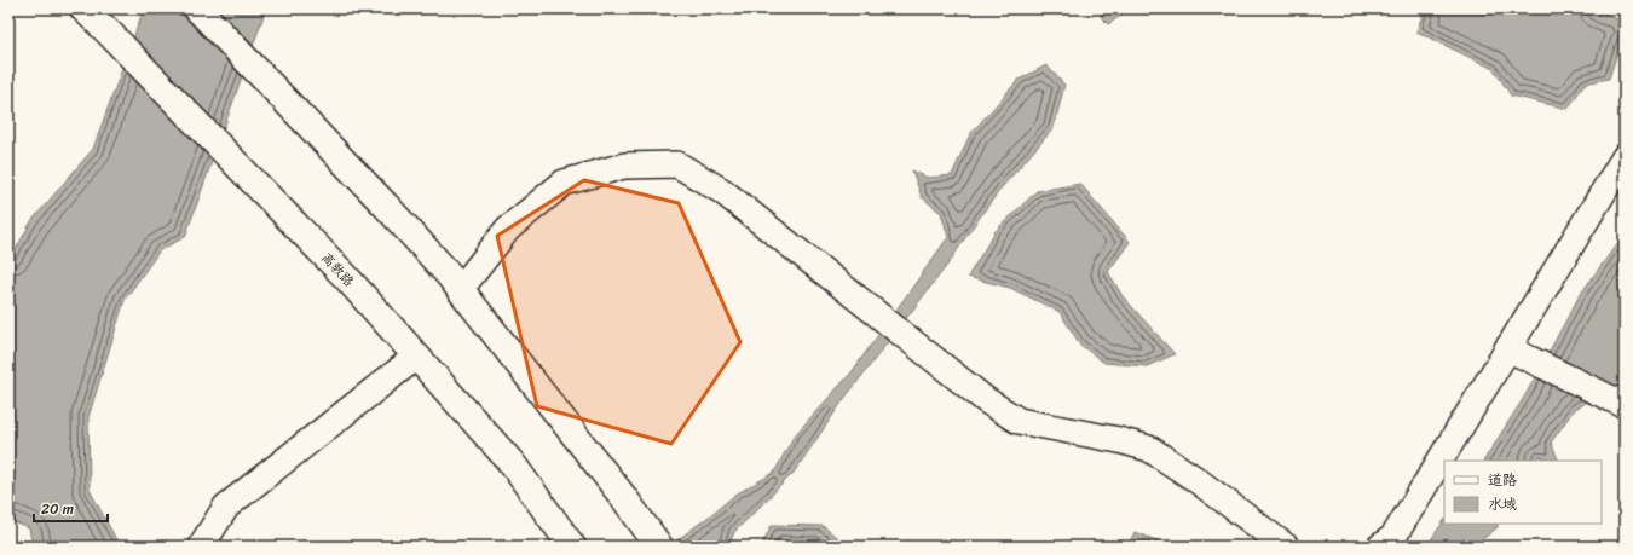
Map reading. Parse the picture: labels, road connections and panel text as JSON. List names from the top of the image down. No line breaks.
{"streets":{"main road":["高教路"]},"legend":["道路","水域"],"scale_bar":"20 m"}
